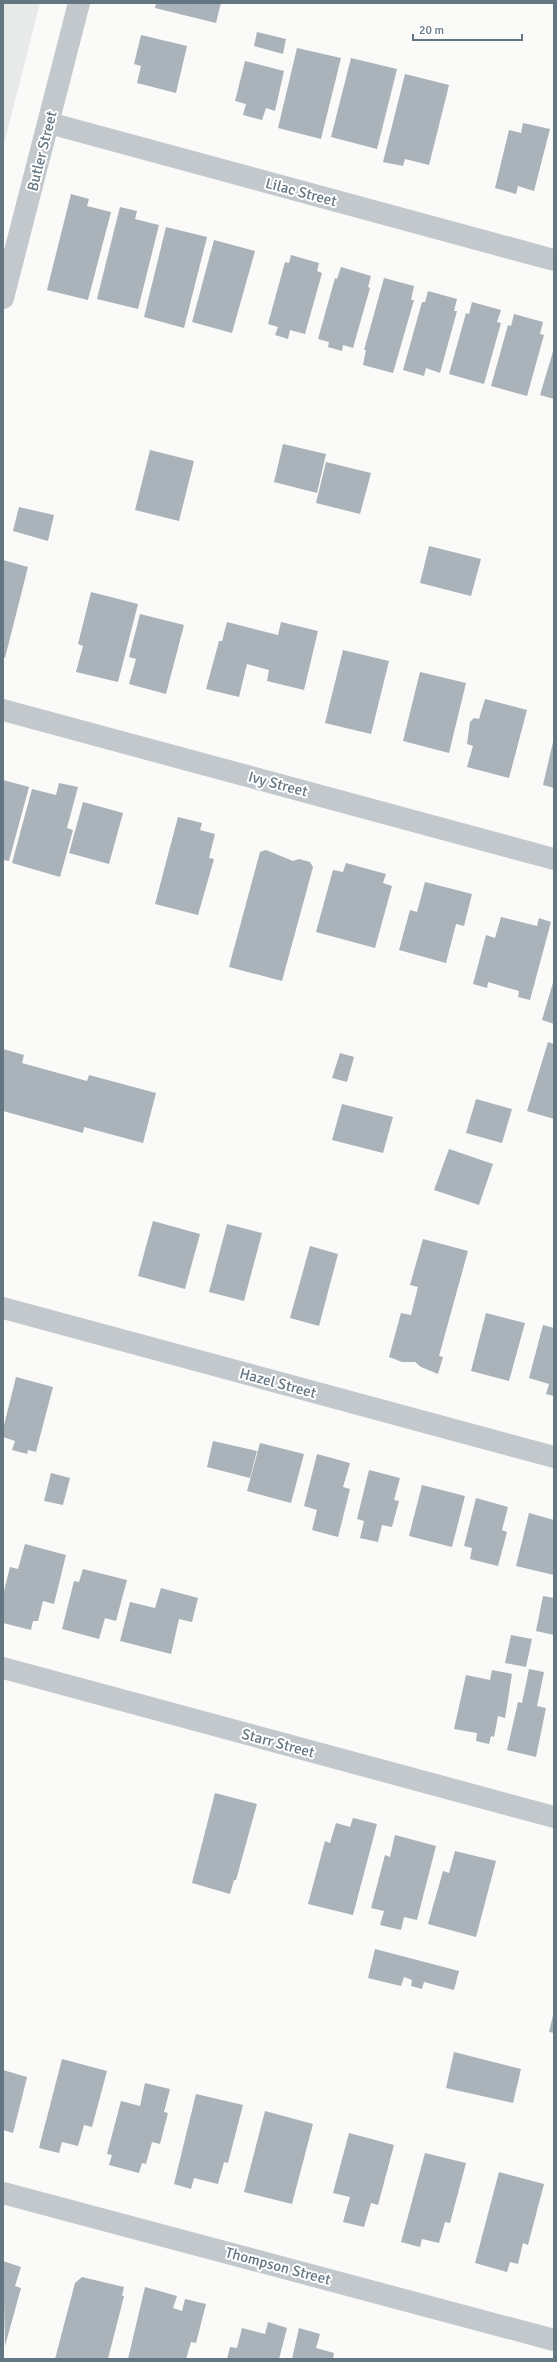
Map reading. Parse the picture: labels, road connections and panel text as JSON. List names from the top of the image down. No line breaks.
{"streets":{"street":["Butler Street","Lilac Street","Ivy Street","Hazel Street","Starr Street","Thompson Street"]},"crossings":[["Butler Street","Lilac Street"]],"scale_bar":"20 m"}
